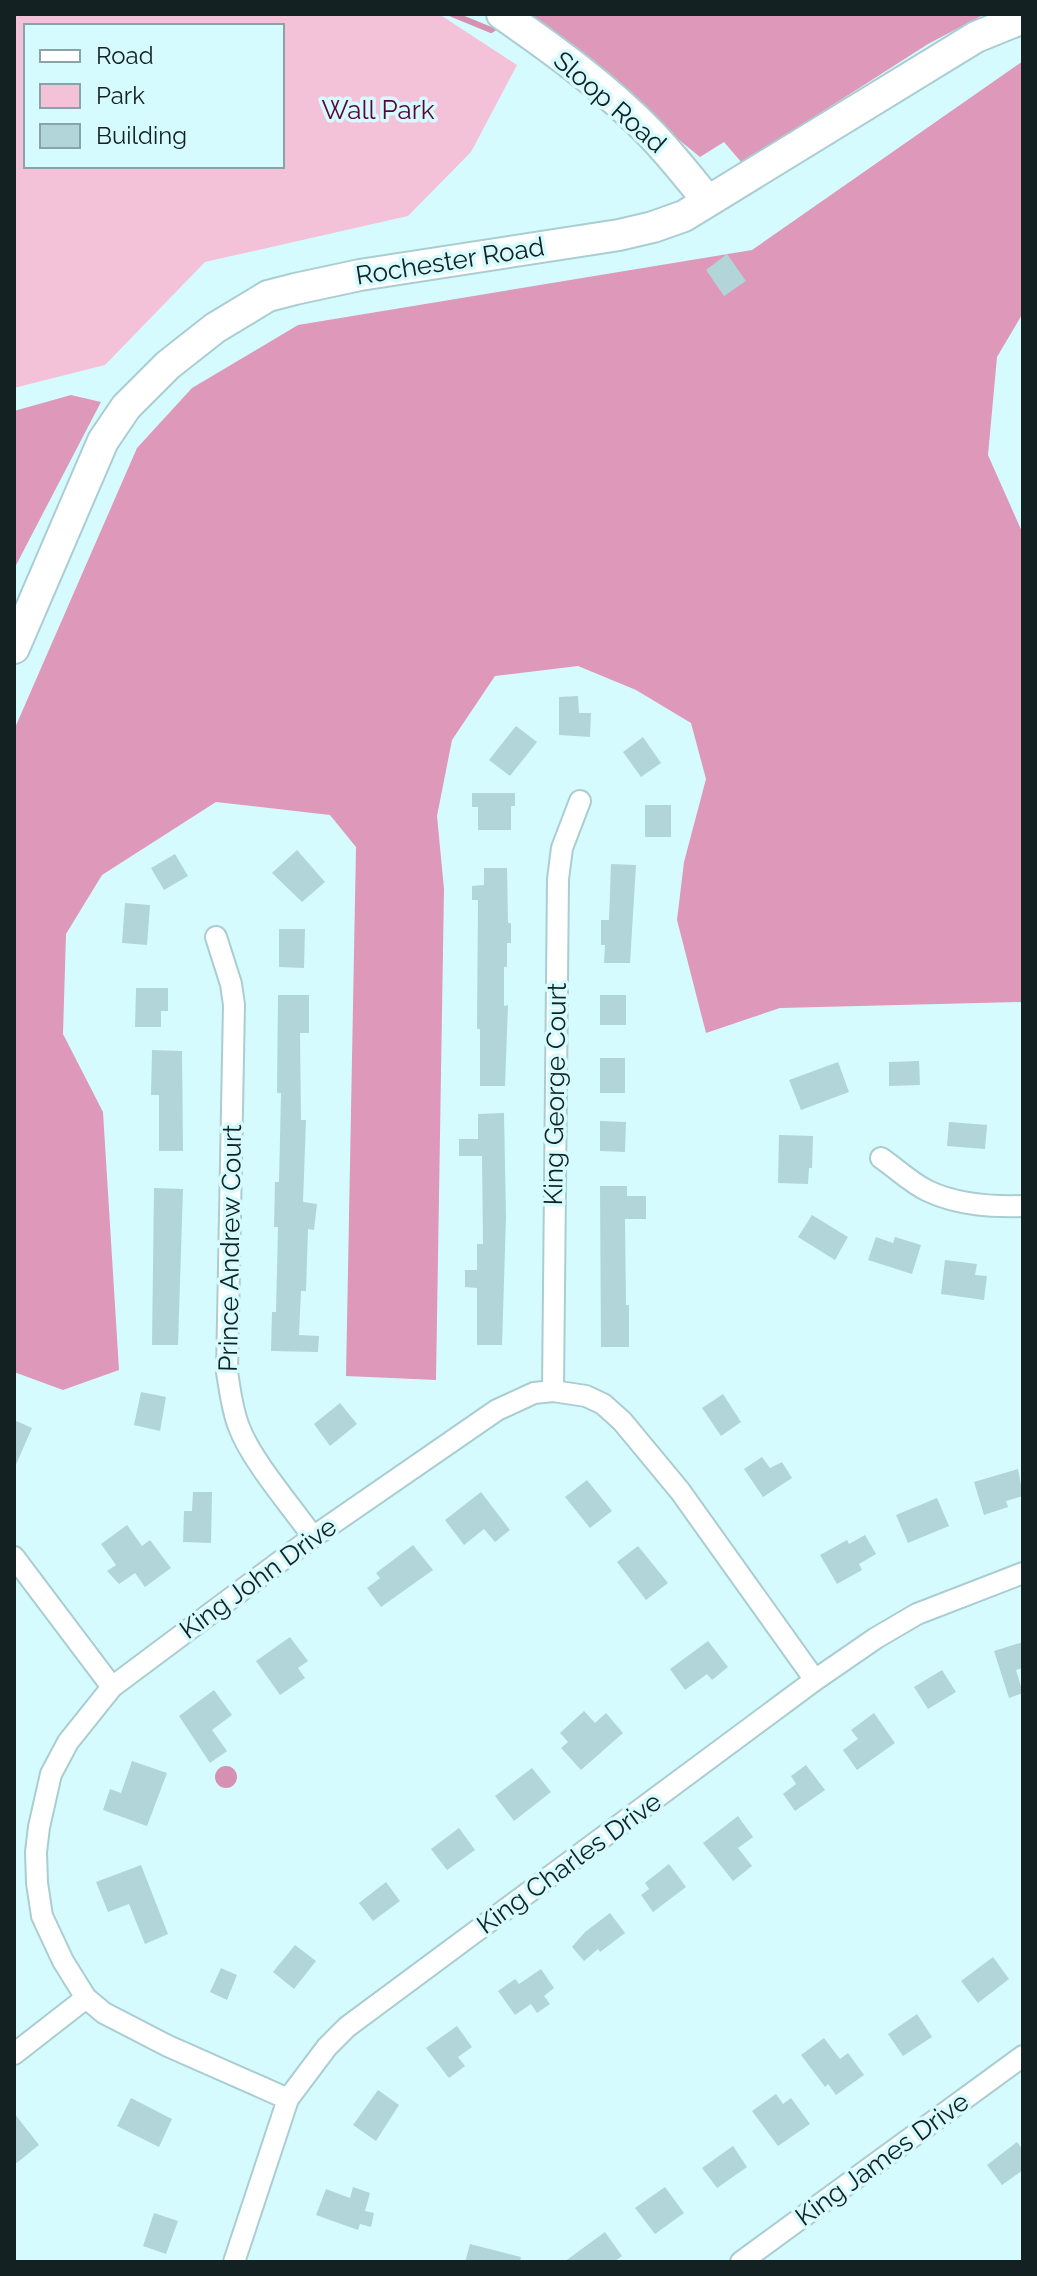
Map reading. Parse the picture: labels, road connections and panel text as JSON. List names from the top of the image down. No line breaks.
{"streets":{"street":["Sloop Road","Rochester Road","King George Court","Prince Andrew Court","King John Drive","King Charles Drive","King James Drive"]},"crossings":[["Sloop Road","Rochester Road"],["King George Court","King John Drive"],["Prince Andrew Court","King John Drive"],["King John Drive","King Charles Drive"]],"parks":["Wall Park"],"legend":["Road","Park","Building"]}
